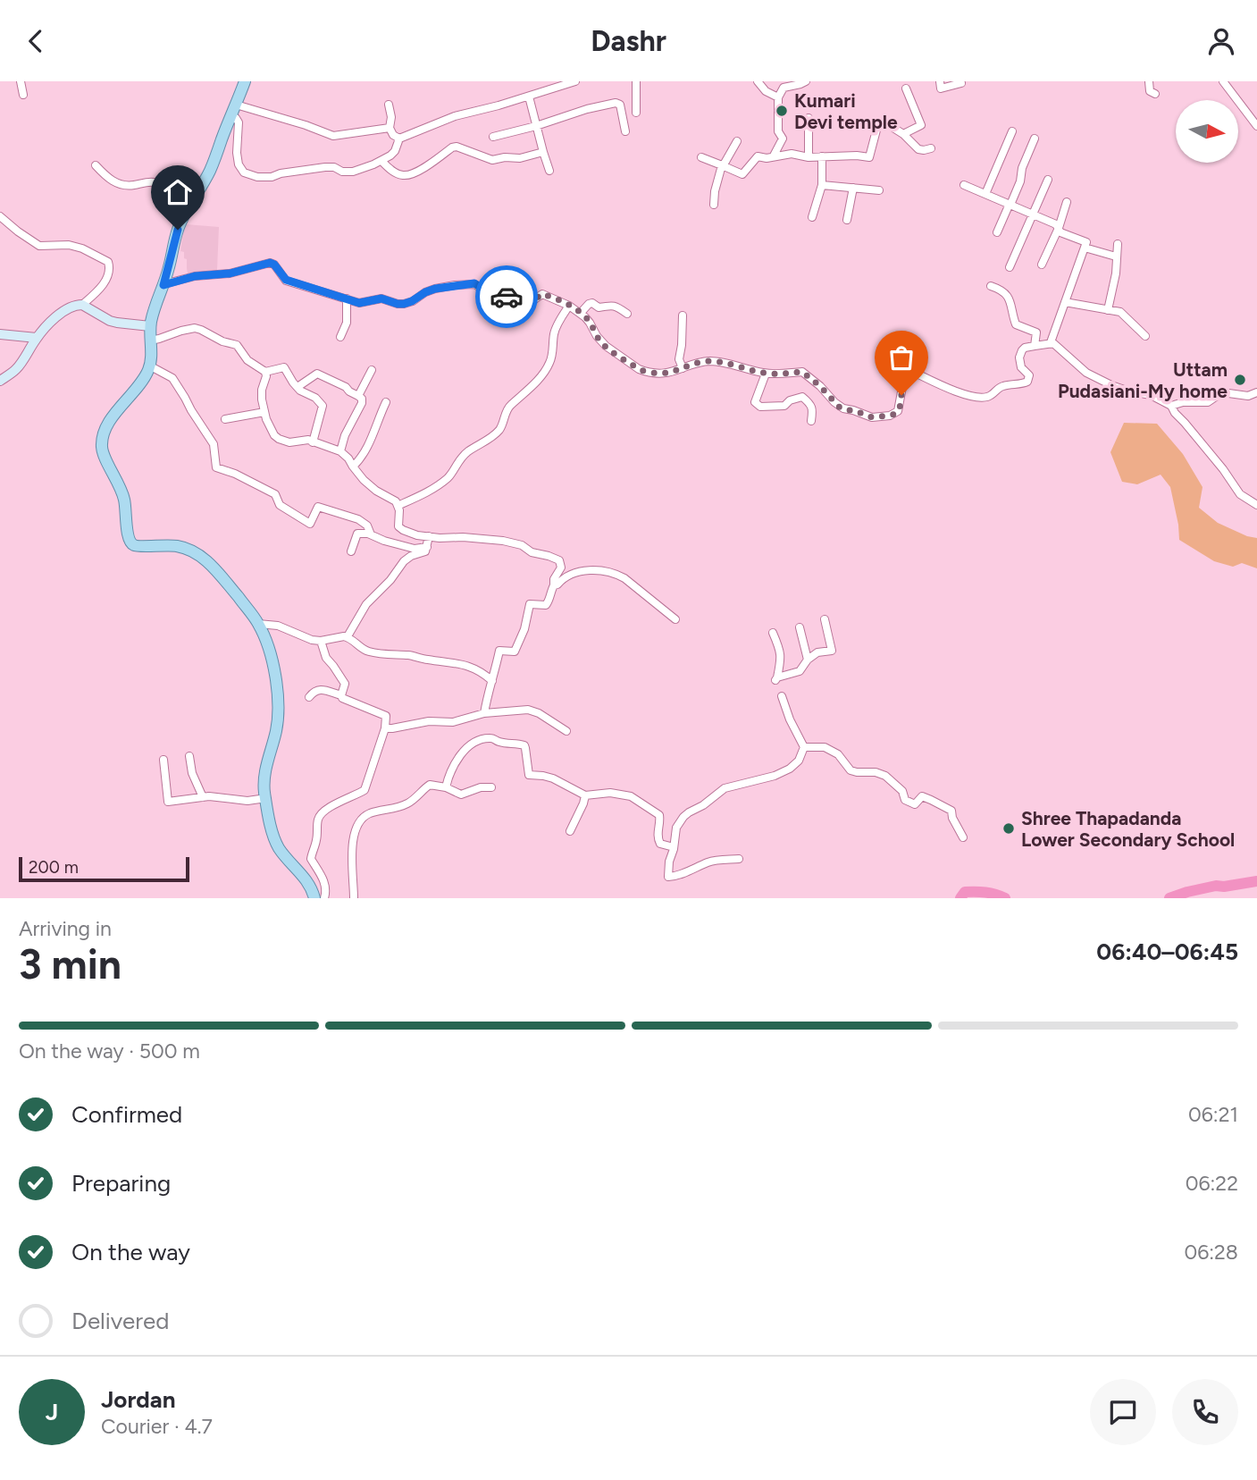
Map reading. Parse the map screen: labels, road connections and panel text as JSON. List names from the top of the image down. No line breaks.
{"places":["Kumari Devi temple","Uttam Pudasiani-My home","Shree Thapadanda Lower Secondary School"],"scale_bar":"200 m","north":"right","page":{"header":"Dashr","scale":"200 m","heading":["3 min","Arriving in","06:40–06:45"],"panel":["Jordan","Courier · 4.7"],"bar":"On the way · 500 m","list":[["Confirmed","06:21"],["Preparing","06:22"],["On the way","06:28"],"Delivered"],"round":"J"}}
